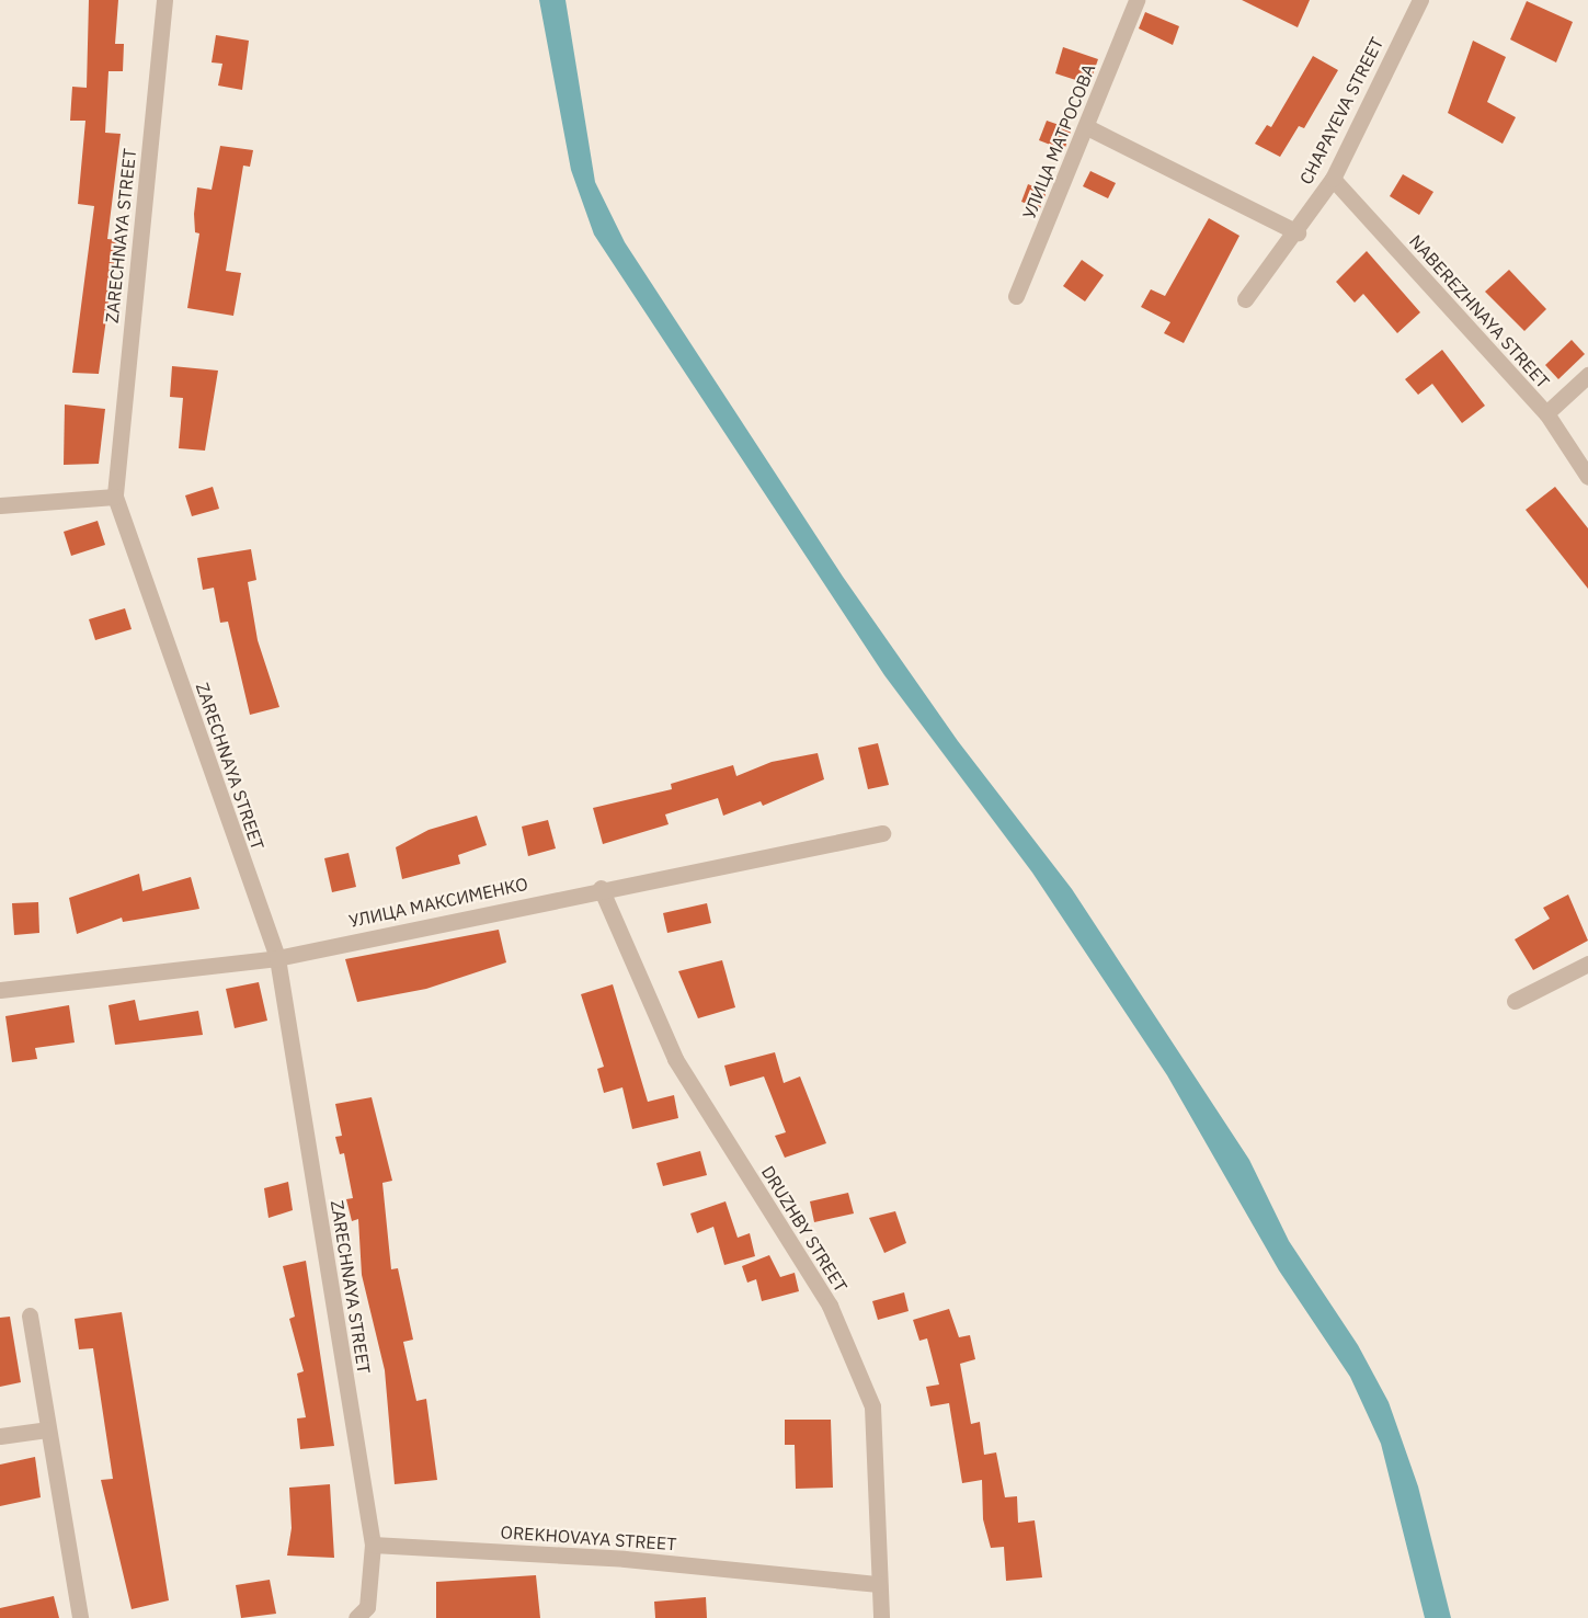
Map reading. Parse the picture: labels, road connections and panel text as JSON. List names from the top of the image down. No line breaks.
{"streets":{"street":["CHAPAYEVA STREET","УЛИЦА МАТРОСОВА","ZARECHNAYA STREET","NABEREZHNAYA STREET","УЛИЦА МАКСИМЕНКО","DRUZHBY STREET","OREKHOVAYA STREET"]},"crossings":[["CHAPAYEVA STREET","NABEREZHNAYA STREET"],["ZARECHNAYA STREET","УЛИЦА МАКСИМЕНКО"],["ZARECHNAYA STREET","OREKHOVAYA STREET"],["УЛИЦА МАКСИМЕНКО","DRUZHBY STREET"],["DRUZHBY STREET","OREKHOVAYA STREET"]]}
